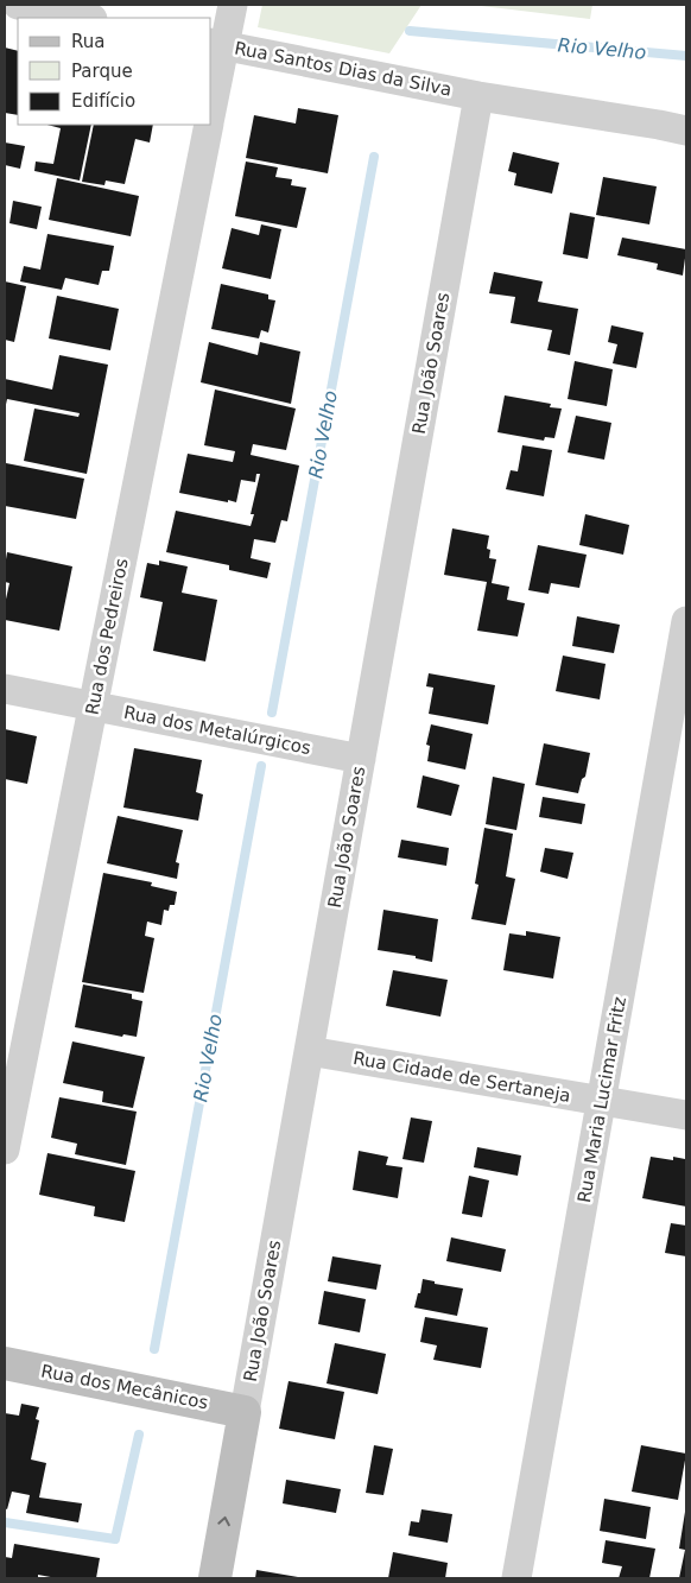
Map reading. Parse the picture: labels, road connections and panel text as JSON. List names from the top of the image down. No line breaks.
{"streets":{"main road":["Rua João Soares","Rua dos Mecânicos"],"street":["Rua Santos Dias da Silva","Rua dos Pedreiros","Rua dos Metalúrgicos","Rua Cidade de Sertaneja","Rua Maria Lucimar Fritz"]},"crossings":[["Rua Santos Dias da Silva","Rua João Soares"],["Rua Santos Dias da Silva","Rua dos Pedreiros"],["Rua João Soares","Rua dos Metalúrgicos"],["Rua João Soares","Rua Cidade de Sertaneja"],["Rua João Soares","Rua dos Mecânicos"],["Rua dos Pedreiros","Rua dos Metalúrgicos"],["Rua Cidade de Sertaneja","Rua Maria Lucimar Fritz"]],"water":["Rio Velho"],"legend":["Rua","Parque","Edifício"]}
